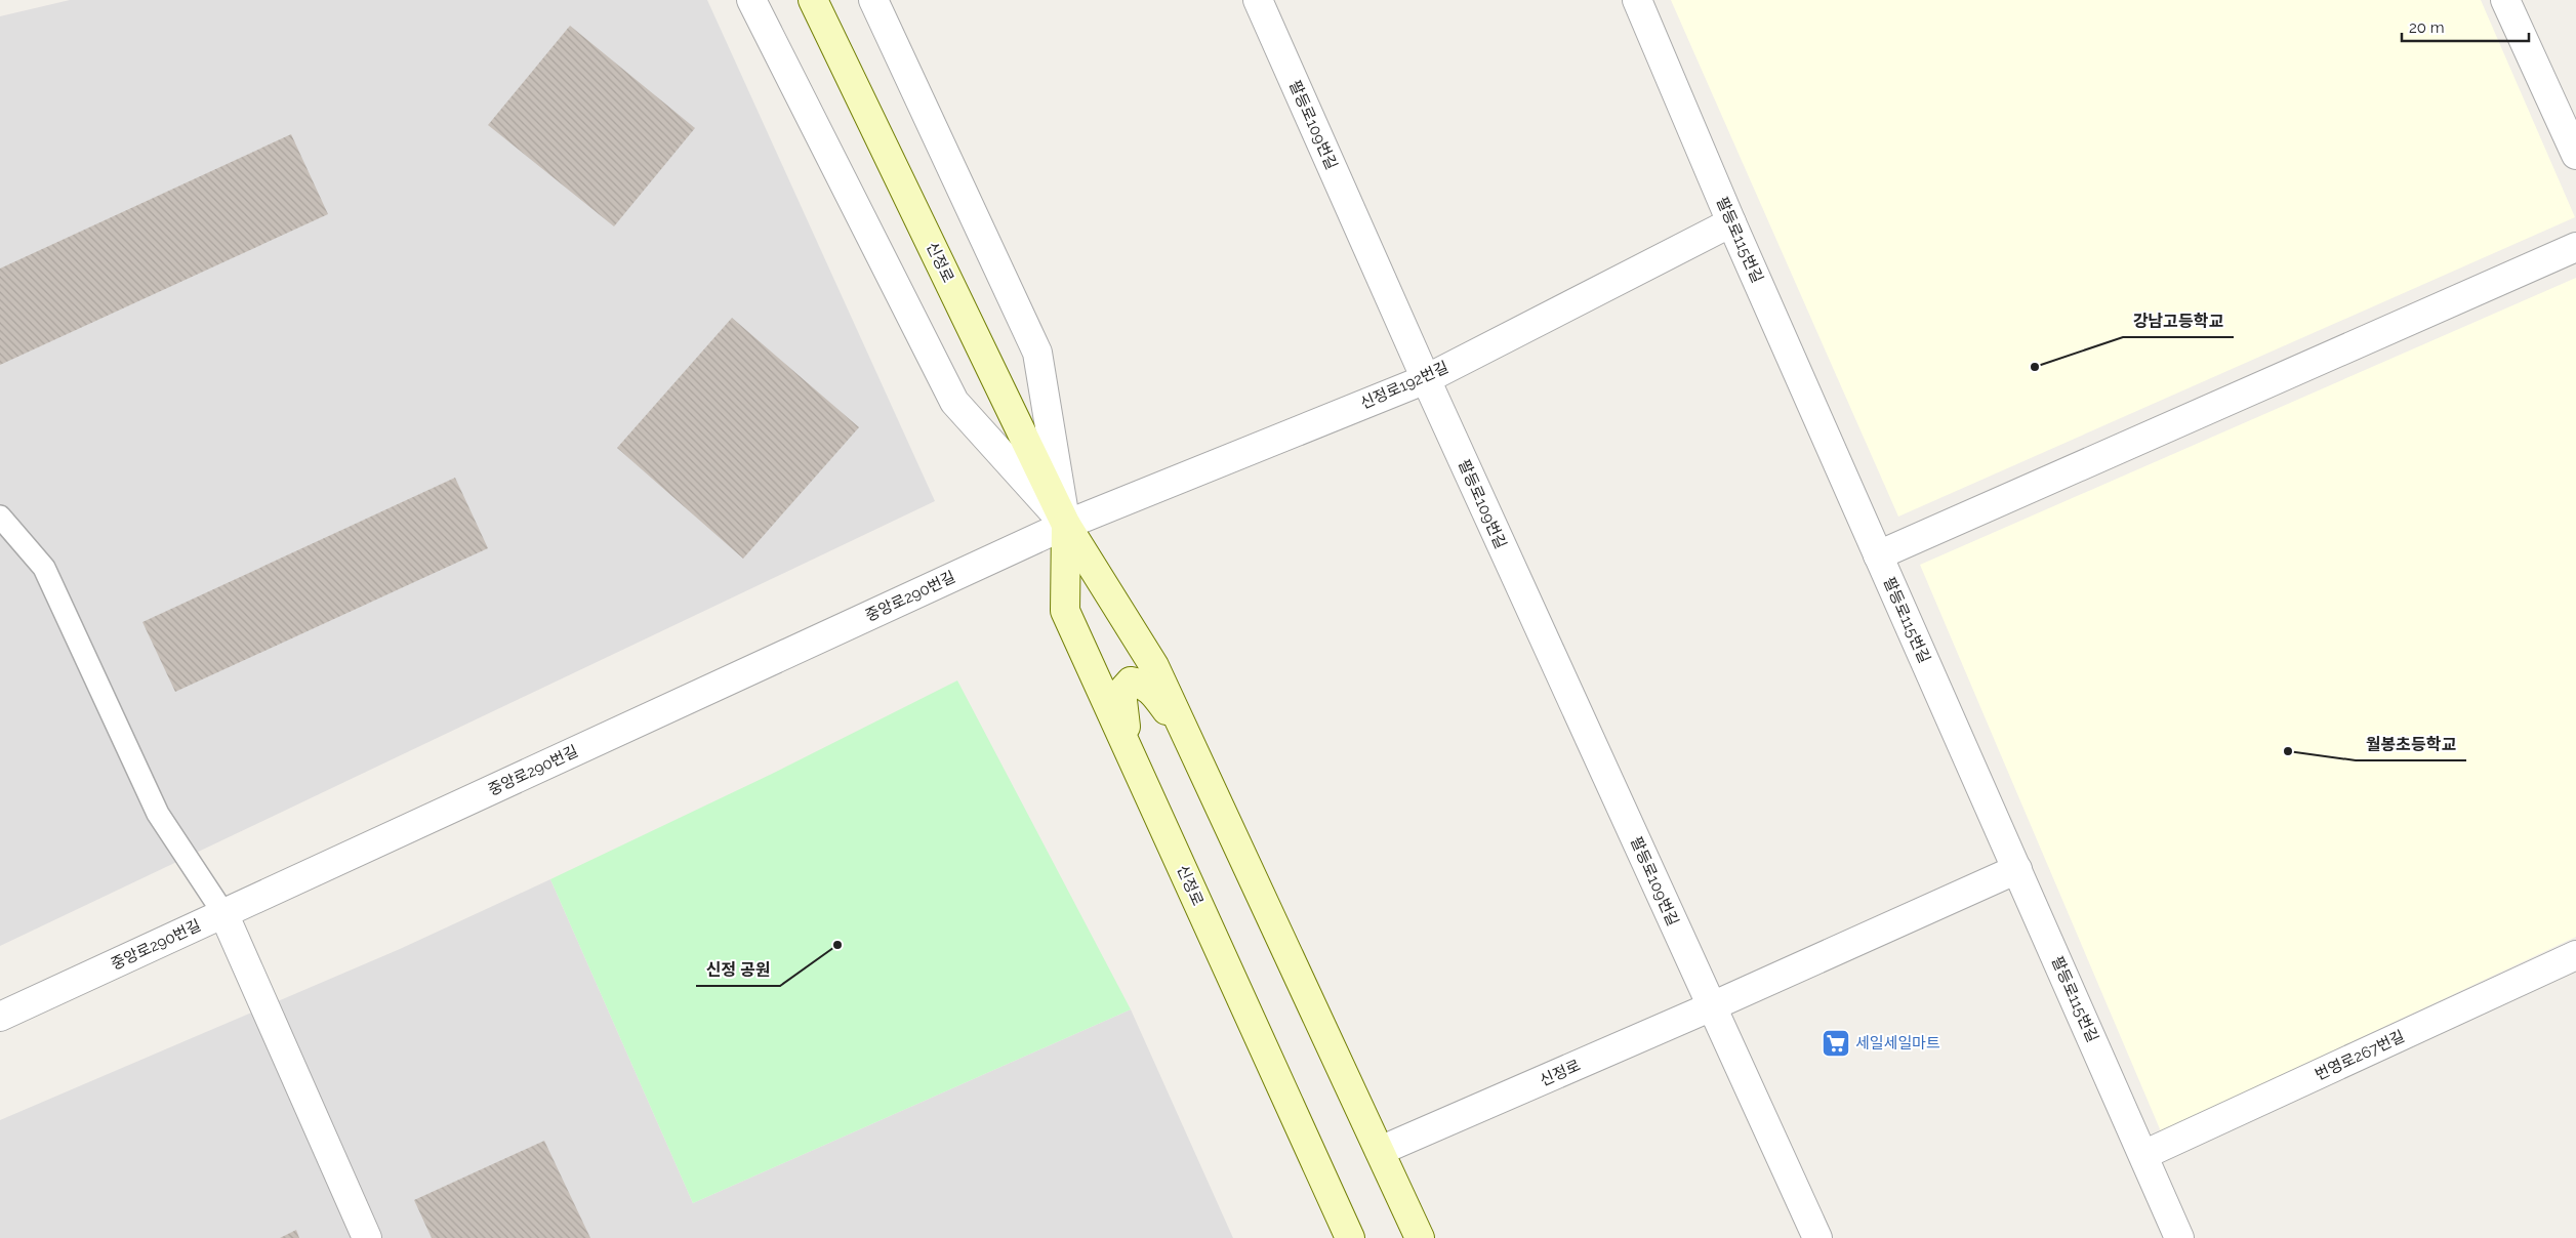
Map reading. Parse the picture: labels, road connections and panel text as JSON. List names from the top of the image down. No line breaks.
{"streets":{"main road":["신정로"],"street":["팔등로109번길","팔등로115번길","신정로192번길","중앙로290번길","번영로267번길"]},"crossings":[["팔등로109번길","신정로"],["팔등로109번길","신정로192번길"],["팔등로115번길","신정로192번길"],["팔등로115번길","번영로267번길"],["신정로","신정로192번길"],["신정로","중앙로290번길"],["신정로192번길","중앙로290번길"]],"places":{"other":["강남고등학교","월봉초등학교","신정 공원"],"supermarket":["세일세일마트"]},"scale_bar":"20 m"}
